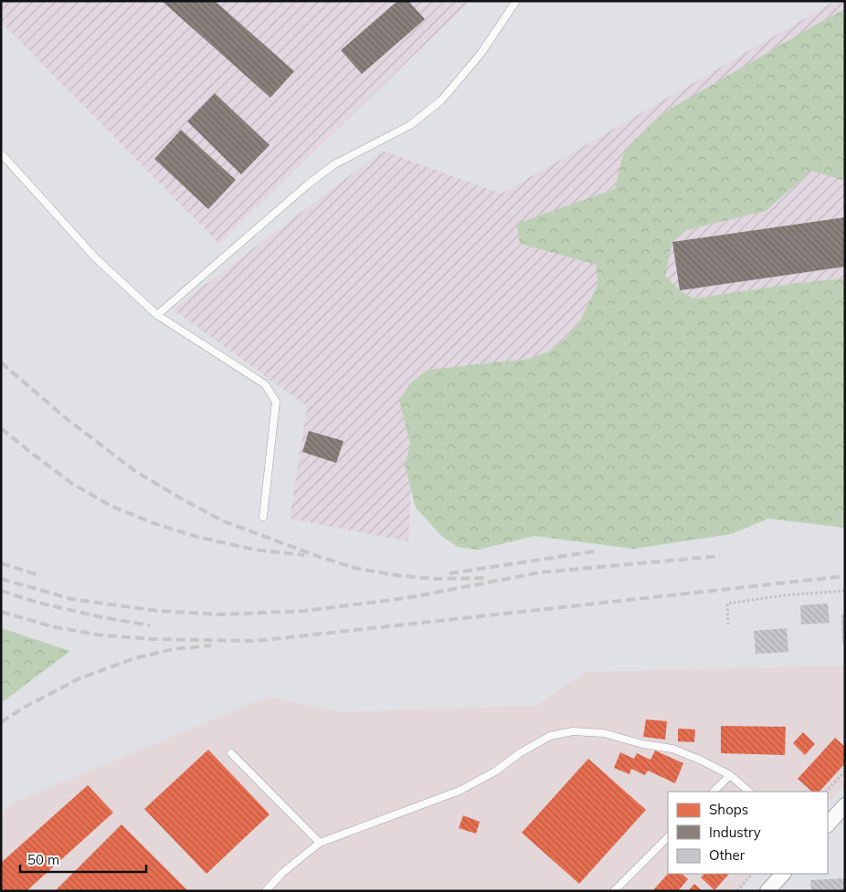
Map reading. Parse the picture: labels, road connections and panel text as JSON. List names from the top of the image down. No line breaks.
{"legend":["Shops","Industry","Other"],"scale_bar":"50 m"}
